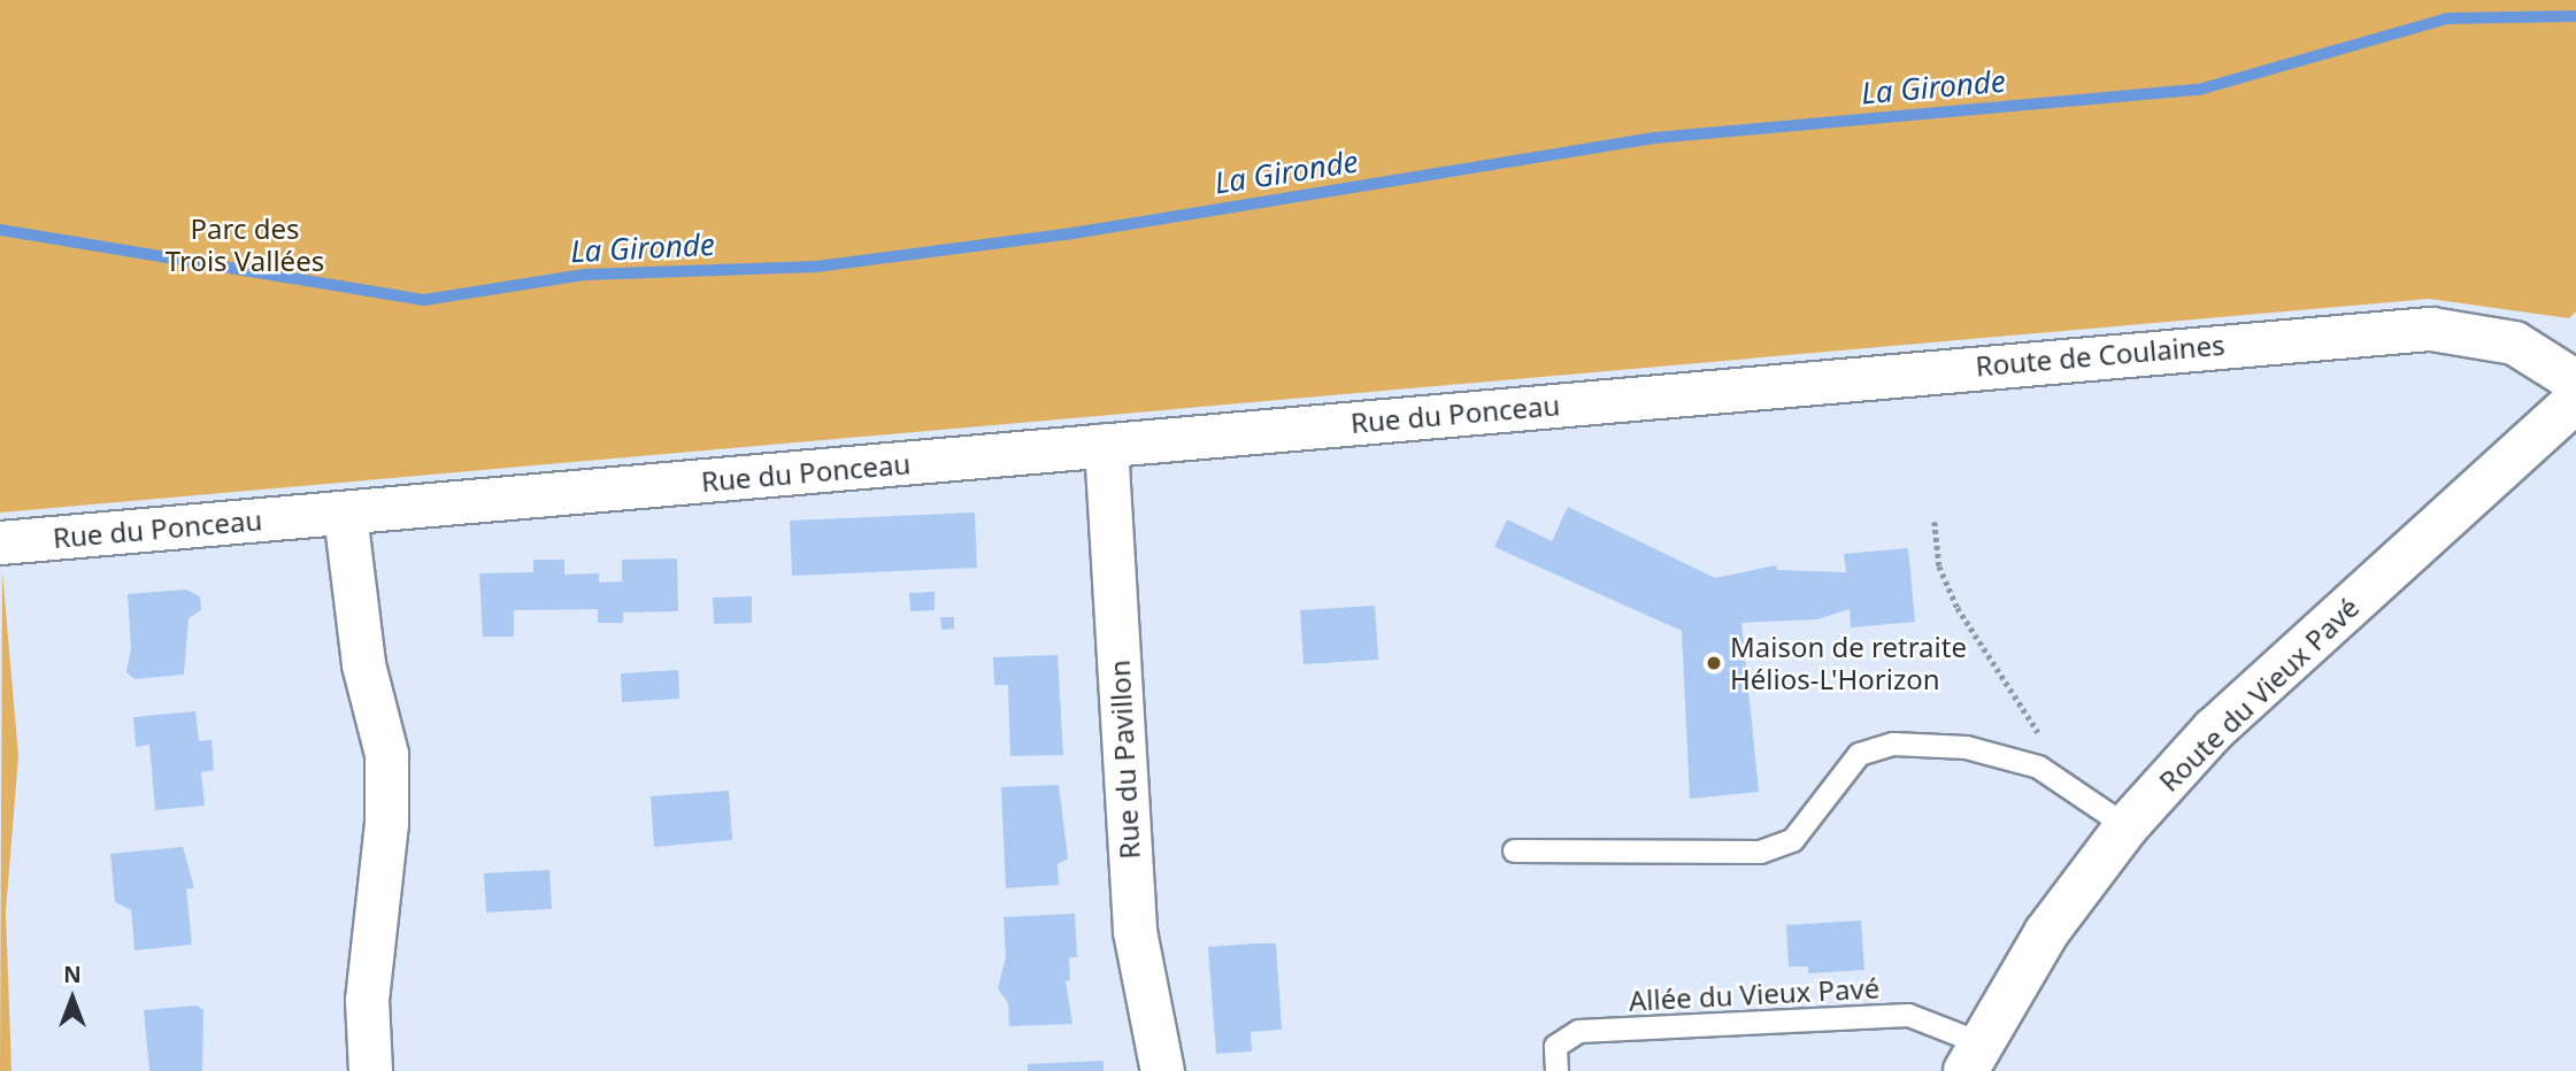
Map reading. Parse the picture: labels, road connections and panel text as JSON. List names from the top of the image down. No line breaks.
{"streets":{"street":["Route de Coulaines","Rue du Ponceau","Route du Vieux Pavé","Rue du Pavillon"],"lane":["Allée du Vieux Pavé"]},"crossings":[["Route de Coulaines","Rue du Ponceau"],["Rue du Ponceau","Rue du Pavillon"],["Route du Vieux Pavé","Allée du Vieux Pavé"]],"water":["La Gironde"],"parks":["Parc des Trois Vallées"],"places":["Maison de retraite Hélios-L'Horizon"],"north":"top"}
